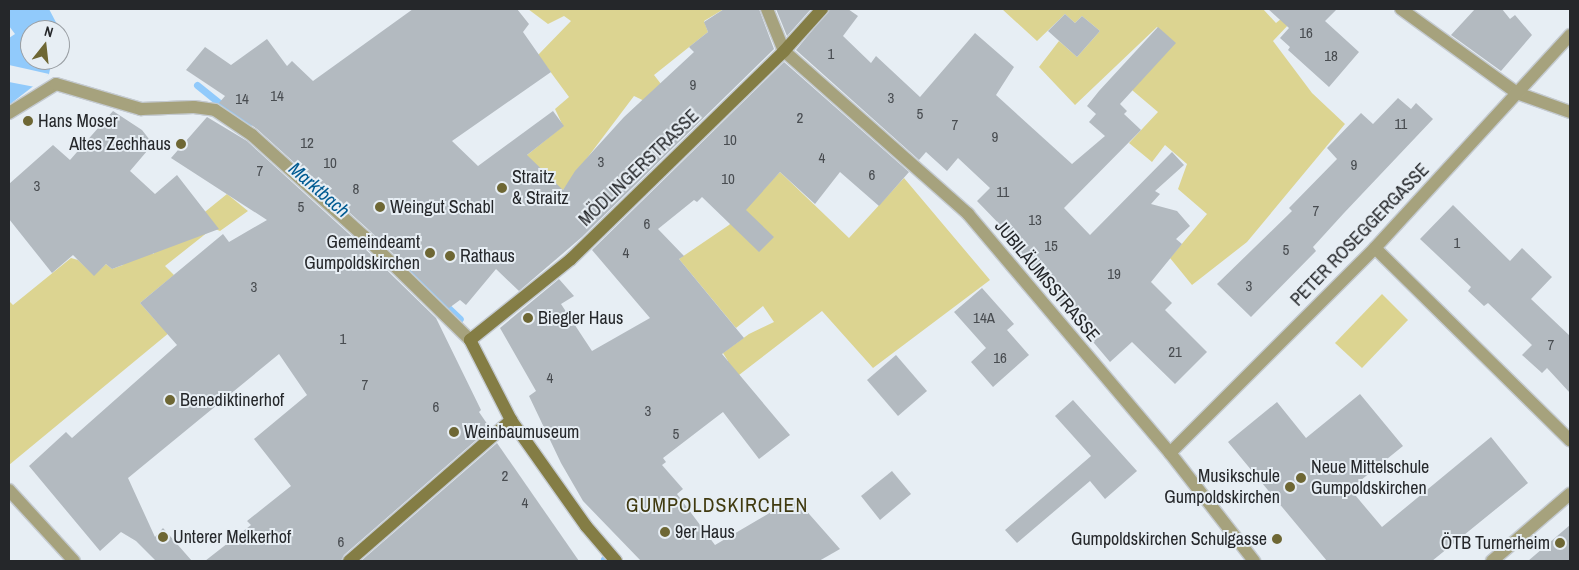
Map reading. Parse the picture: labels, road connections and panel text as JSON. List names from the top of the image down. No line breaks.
{"streets":{"main road":["MÖDLINGERSTRASSE"],"street":["PETER ROSEGGERGASSE","JUBILÄUMSSTRASSE"]},"crossings":[["MÖDLINGERSTRASSE","JUBILÄUMSSTRASSE"],["PETER ROSEGGERGASSE","JUBILÄUMSSTRASSE"]],"districts":["GUMPOLDSKIRCHEN"],"water":["Marktbach"],"places":["Hans Moser","Altes Zechhaus","Straitz & Straitz","Weingut Schabl","Gemeindeamt Gumpoldskirchen","Rathaus","Biegler Haus","Benediktinerhof","Weinbaumuseum","Neue Mittelschule Gumpoldskirchen","Musikschule Gumpoldskirchen","9er Haus","Unterer Melkerhof","Gumpoldskirchen Schulgasse","ÖTB Turnerheim"],"house_numbers":["16","1","18","9","14","3","14","5","2","11","7","9","10","12","4","3","10","9","7","6","10","3","8","11","5","7","13","6","1","15","5","4","19","3","3","14A","1","7","21","16","4","7","6","3","5","2","4","6"],"north":"top"}
